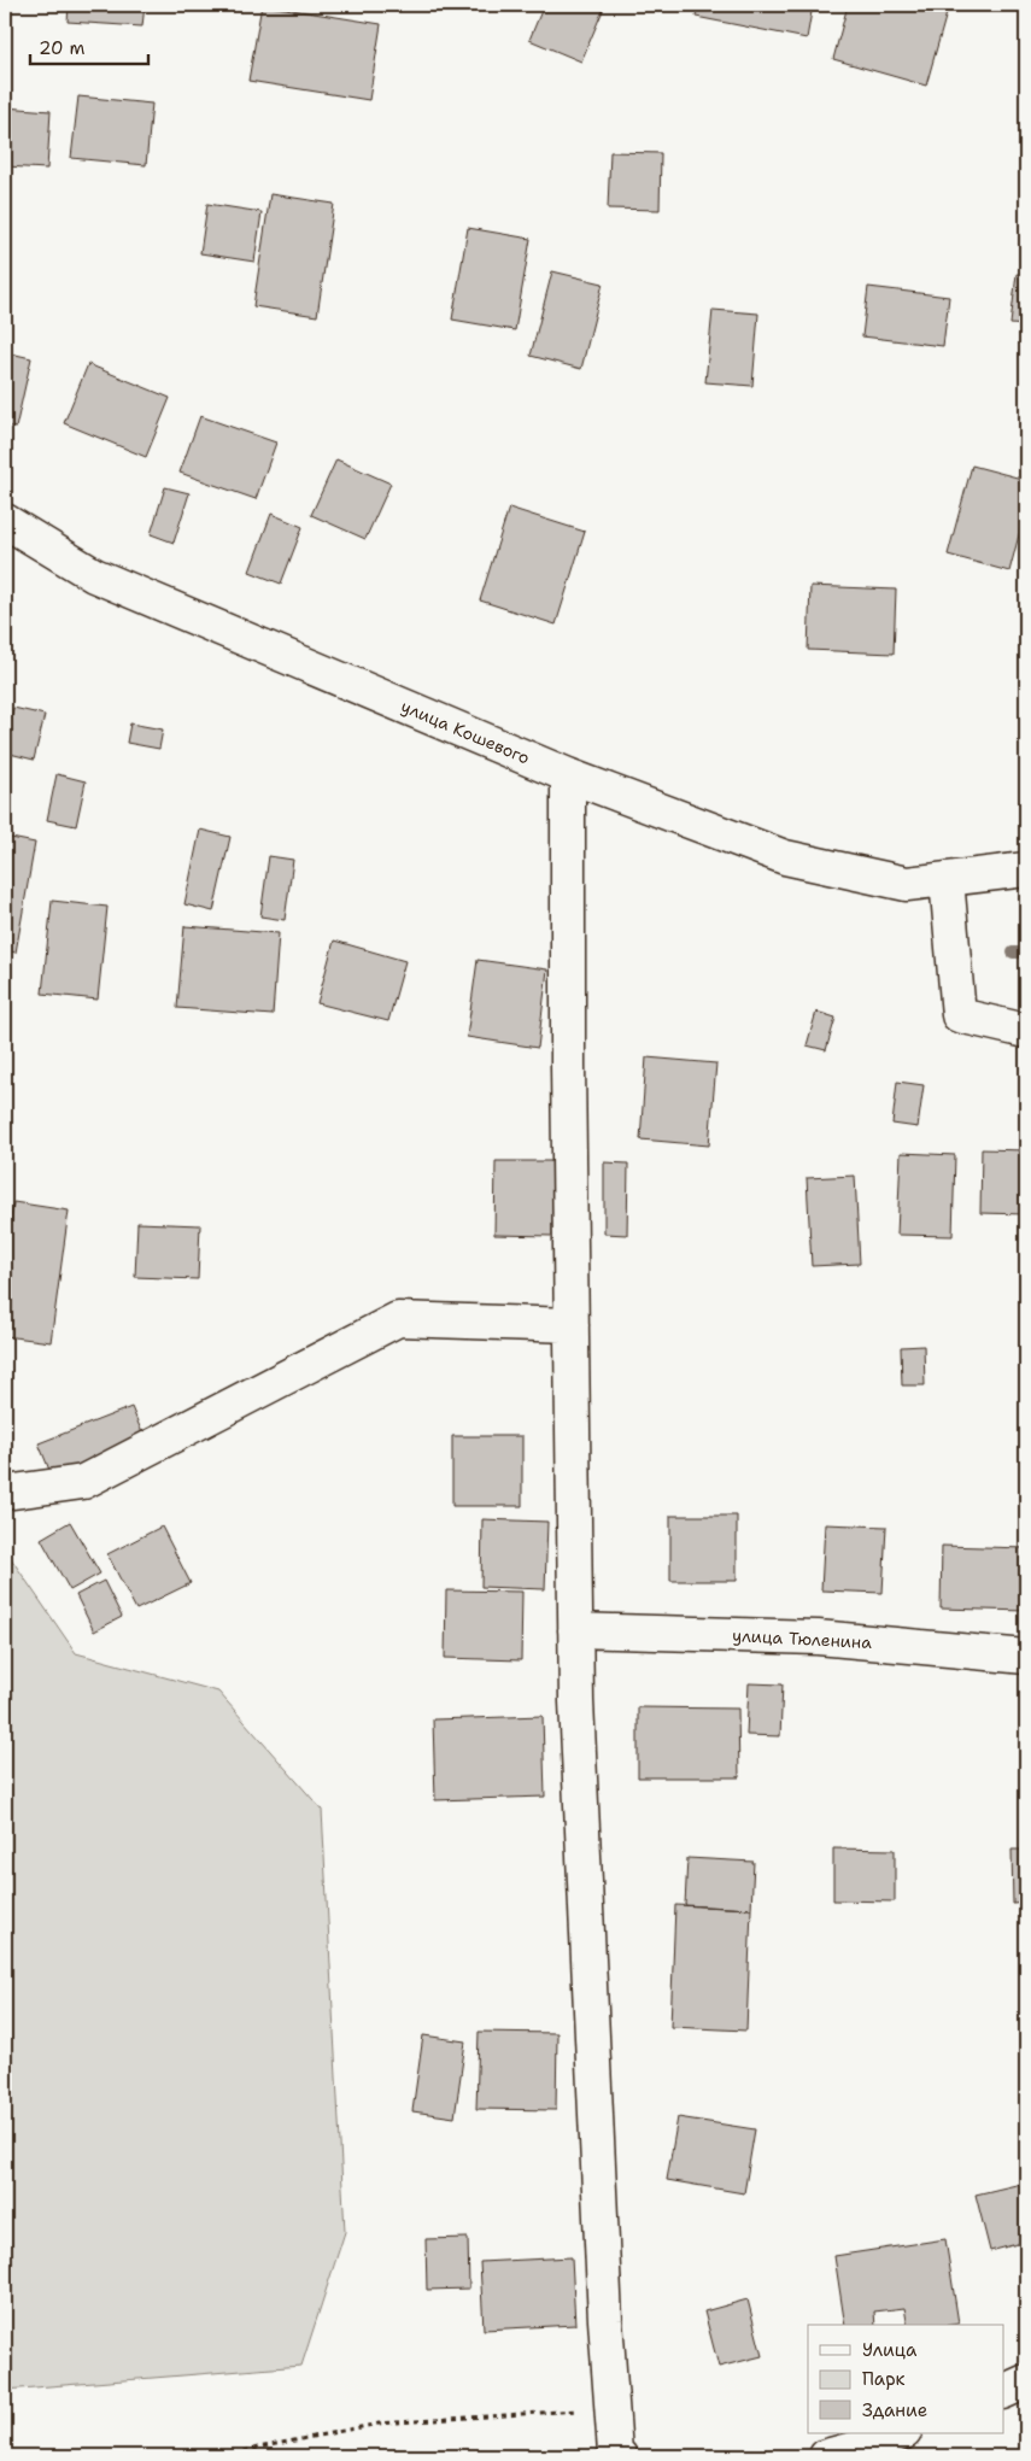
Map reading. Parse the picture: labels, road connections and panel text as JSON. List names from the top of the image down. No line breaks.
{"streets":{"street":["улица Кошевого","улица Тюленина"]},"legend":["Улица","Парк","Здание"],"scale_bar":"20 m"}
